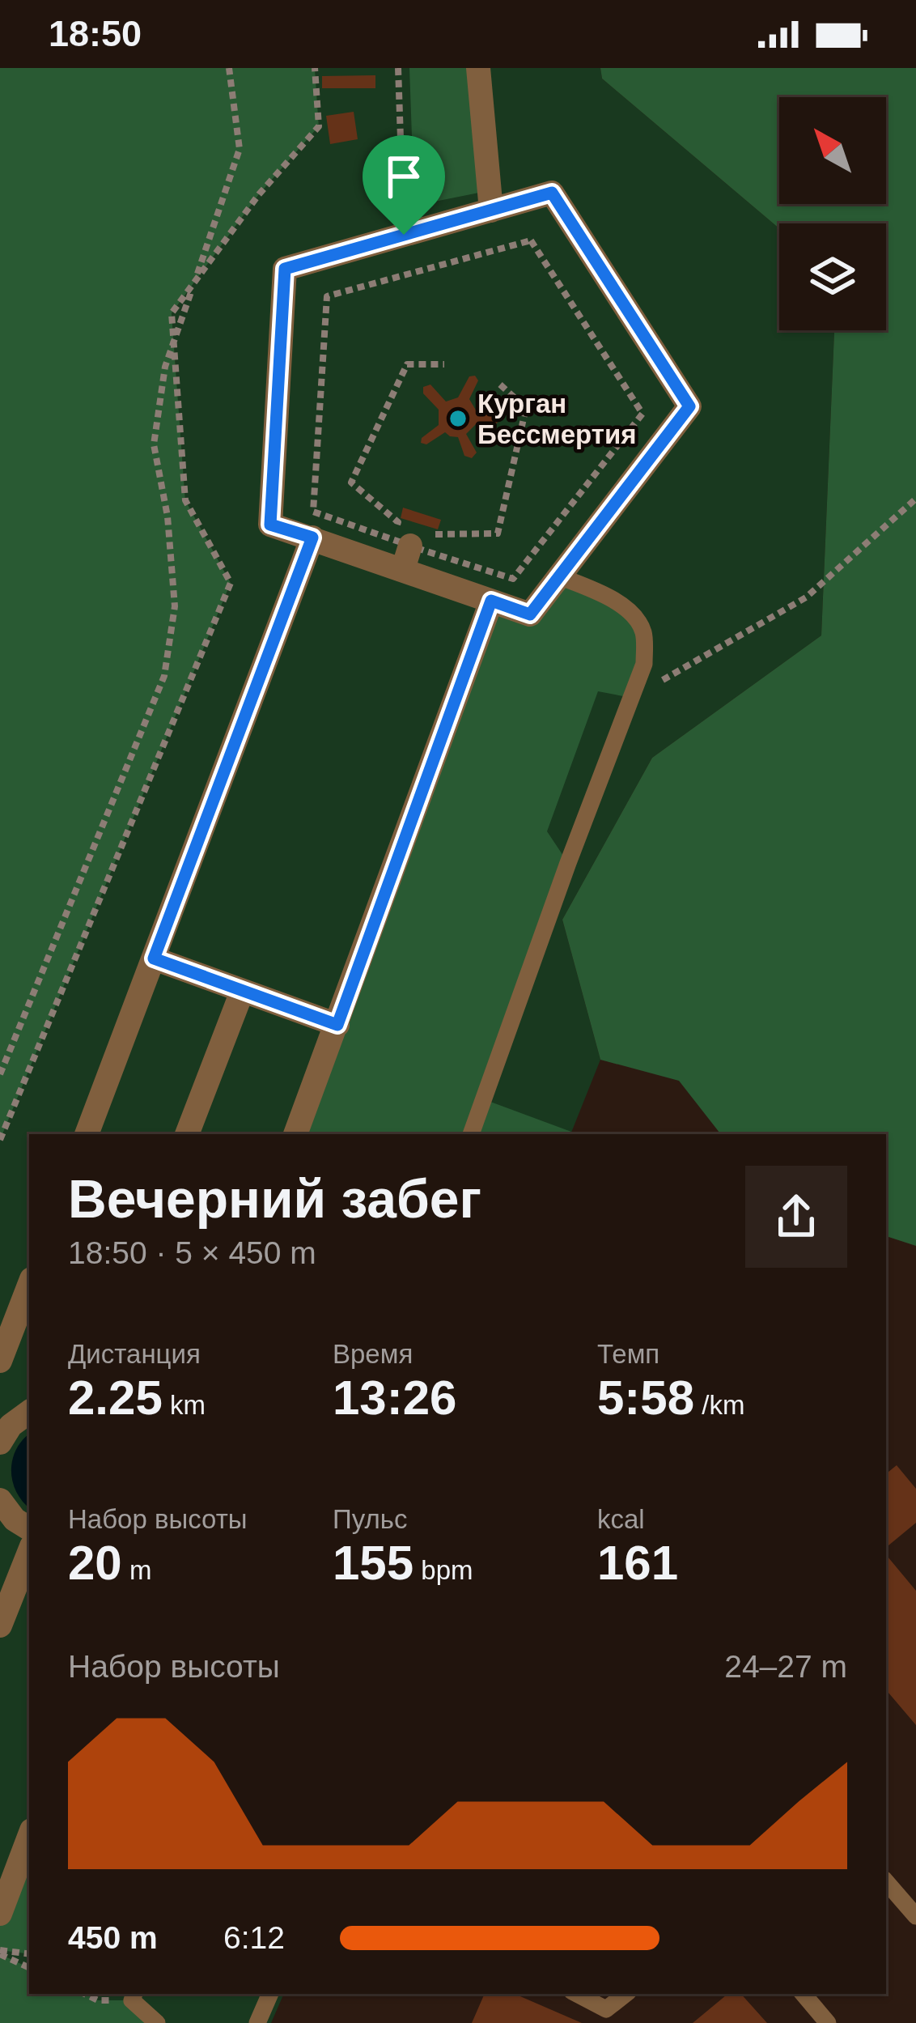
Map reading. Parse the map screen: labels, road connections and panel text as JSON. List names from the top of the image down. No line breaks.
{"places":["Курган Бессмертия"],"north":"top left","page":{"status":"18:50","heading":["Вечерний забег","18:50 · 5 × 450 m"],"stats":[["Дистанция","2.25 km"],["Время","13:26"],["Темп","5:58 /km"],["Набор высоты","20 m"],["Пульс","155 bpm"],["kcal","161"]],"chart":["Набор высоты","24–27 m"],"list":[{"name":"450 m","note":"6:12"}]}}
